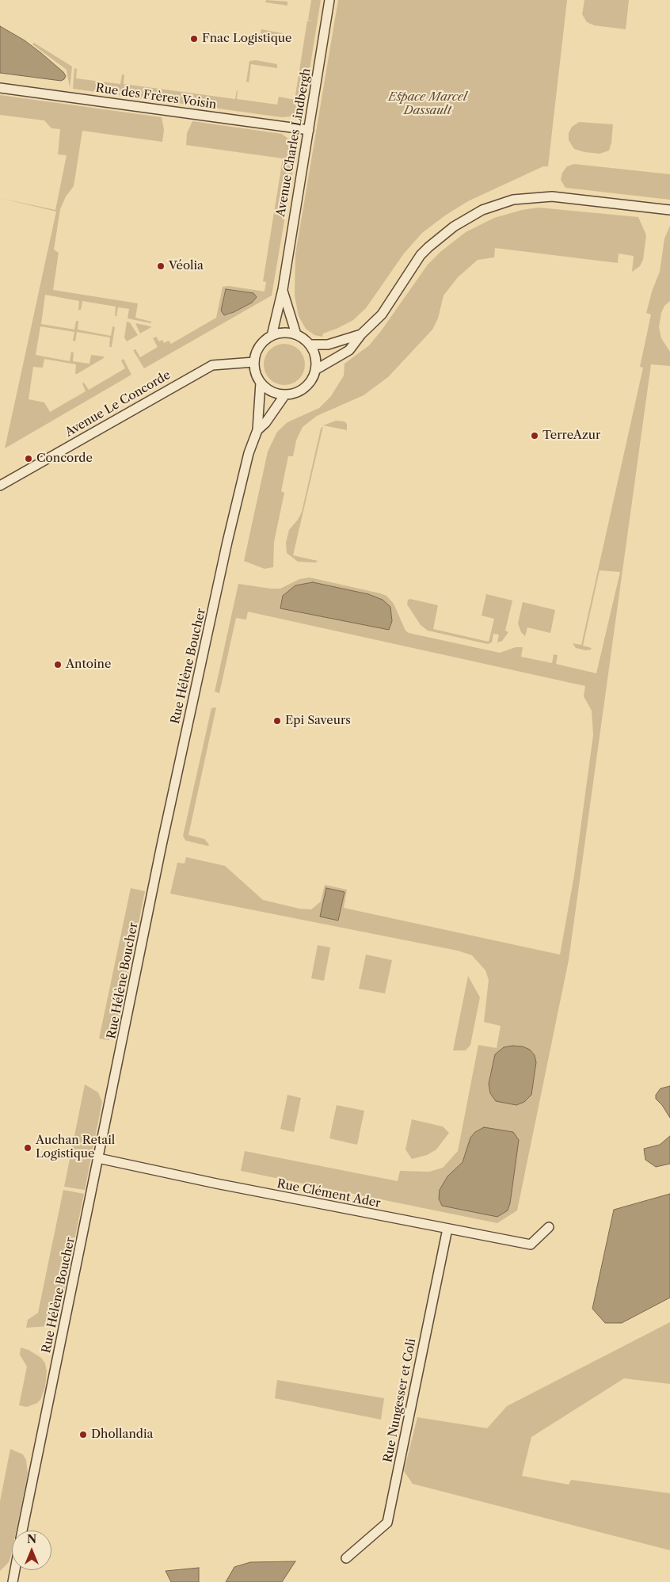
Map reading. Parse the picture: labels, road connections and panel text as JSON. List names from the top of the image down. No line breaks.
{"streets":{"street":["Rue des Frères Voisin","Avenue Charles Lindbergh","Avenue Le Concorde","Rue Hélène Boucher","Rue Clément Ader","Rue Nungesser et Coli"]},"crossings":[["Rue des Frères Voisin","Avenue Charles Lindbergh"],["Avenue Charles Lindbergh","Avenue Le Concorde"],["Avenue Charles Lindbergh","Rue Hélène Boucher"],["Avenue Le Concorde","Rue Hélène Boucher"],["Rue Hélène Boucher","Rue Clément Ader"],["Rue Clément Ader","Rue Nungesser et Coli"]],"parks":["Espace Marcel Dassault"],"places":["Fnac Logistique","Véolia","TerreAzur","Concorde","Antoine","Epi Saveurs","Auchan Retail Logistique","Dhollandia"],"north":"top"}
